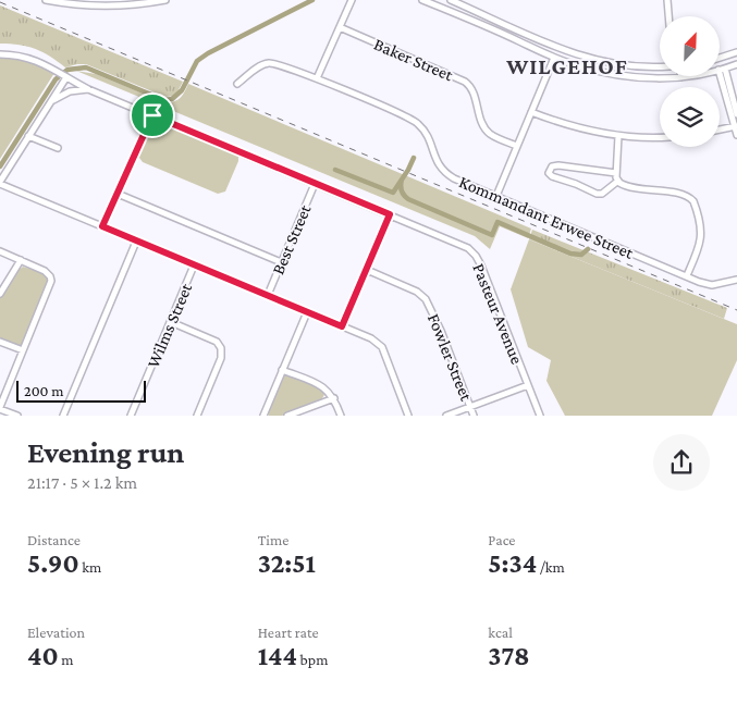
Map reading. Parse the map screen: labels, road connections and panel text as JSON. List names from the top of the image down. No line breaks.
{"streets":{"street":["Baker Street","Kommandant Erwee Street","Best Street","Pasteur Avenue","Wilms Street","Fowler Street"]},"crossings":[["Best Street","Pasteur Avenue"]],"districts":["WILGEHOF"],"scale_bar":"200 m","north":"top right","page":{"scale":"200 m","heading":["Evening run","21:17 · 5 × 1.2 km"],"stats":[["Distance","5.90 km"],["Time","32:51"],["Pace","5:34 /km"],["Elevation","40 m"],["Heart rate","144 bpm"],["kcal","378"]]}}
